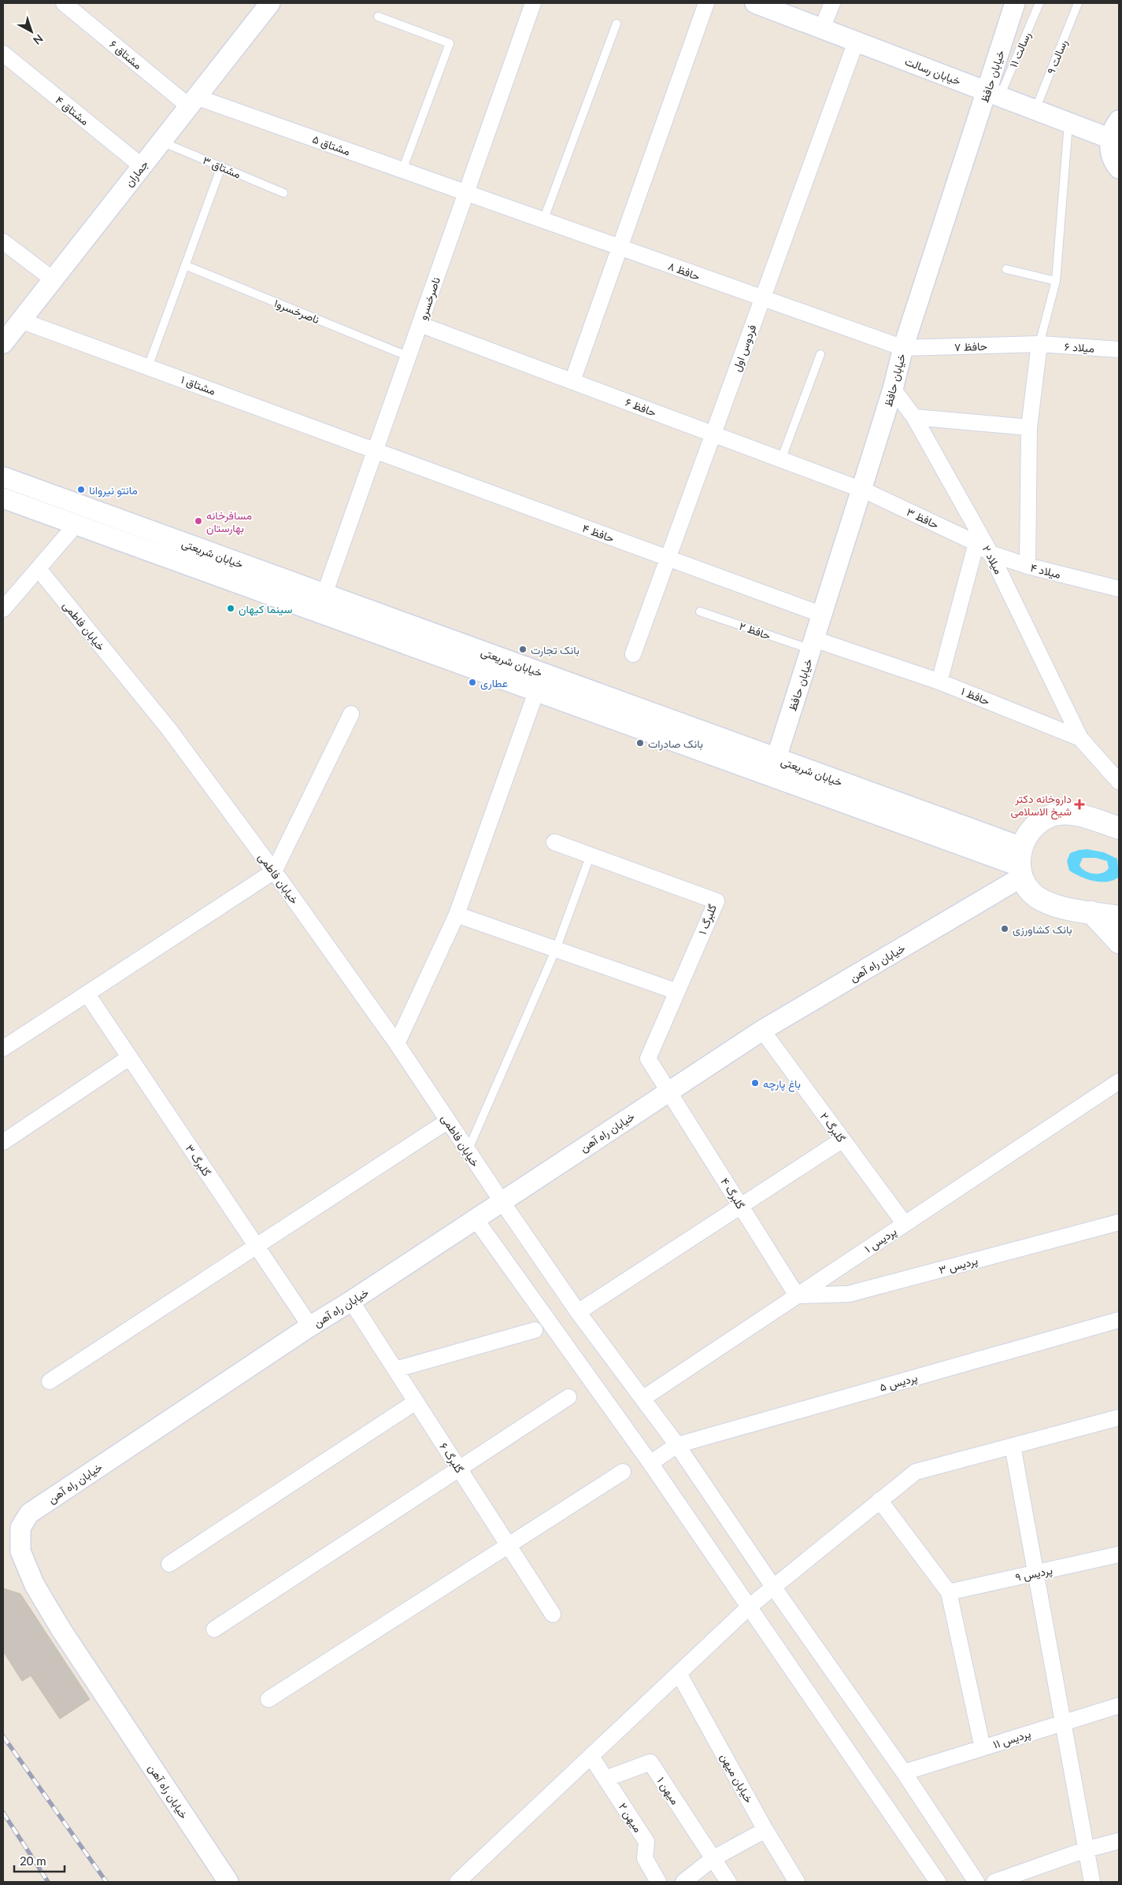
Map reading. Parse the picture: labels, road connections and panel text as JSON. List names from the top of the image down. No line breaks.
{"streets":{"street":["مشتاق ۶","خیابان رسالت","خیابان حافظ","مشتاق ۴","مشتاق ۵","جماران","حافظ ۸","ناصرخسرو","حافظ ۷","میلاد ۶","فردوس اول","مشتاق ۱","حافظ ۶","حافظ ۳","حافظ ۴","خیابان شریعتی","میلاد ۲","میلاد ۴","خیابان فاطمی","حافظ ۱","گلبرگ ۱","خیابان راه آهن","گلبرگ ۲","گلبرگ ۳","گلبرگ ۴","پردیس ۱","پردیس ۳","پردیس ۵","گلبرگ ۶","پردیس ۹","پردیس ۱۱","خیابان میهن","میهن ۱","میهن ۲"],"lane":["رسالت ۱۱","رسالت ۹","مشتاق ۳","ناصرخسرو۱","حافظ ۲"]},"crossings":[["رسالت ۱۱","خیابان رسالت"],["رسالت ۱۱","خیابان حافظ"],["مشتاق ۶","مشتاق ۵"],["مشتاق ۶","جماران"],["رسالت ۹","خیابان رسالت"],["خیابان رسالت","خیابان حافظ"],["خیابان رسالت","فردوس اول"],["خیابان حافظ","حافظ ۸"],["خیابان حافظ","حافظ ۷"],["خیابان حافظ","حافظ ۶"],["خیابان حافظ","حافظ ۳"],["خیابان حافظ","حافظ ۴"],["خیابان حافظ","خیابان شریعتی"],["خیابان حافظ","میلاد ۲"],["خیابان حافظ","حافظ ۲"],["خیابان حافظ","حافظ ۱"],["مشتاق ۴","جماران"],["مشتاق ۵","جماران"],["مشتاق ۵","حافظ ۸"],["مشتاق ۵","ناصرخسرو"],["مشتاق ۳","جماران"],["جماران","مشتاق ۱"],["حافظ ۸","ناصرخسرو"],["حافظ ۸","حافظ ۷"],["حافظ ۸","فردوس اول"],["ناصرخسرو","ناصرخسرو۱"],["ناصرخسرو","مشتاق ۱"],["ناصرخسرو","حافظ ۶"],["ناصرخسرو","حافظ ۴"],["ناصرخسرو","خیابان شریعتی"],["حافظ ۷","میلاد ۶"],["فردوس اول","حافظ ۶"],["فردوس اول","حافظ ۴"],["مشتاق ۱","حافظ ۴"],["حافظ ۶","حافظ ۳"],["حافظ ۳","میلاد ۴"],["خیابان شریعتی","خیابان راه آهن"],["میلاد ۲","میلاد ۴"],["میلاد ۲","حافظ ۱"],["خیابان فاطمی","خیابان راه آهن"],["خیابان فاطمی","پردیس ۱"],["خیابان فاطمی","پردیس ۵"],["خیابان فاطمی","پردیس ۱۱"],["حافظ ۲","حافظ ۱"],["گلبرگ ۱","خیابان راه آهن"],["گلبرگ ۱","گلبرگ ۴"],["خیابان راه آهن","گلبرگ ۲"],["خیابان راه آهن","گلبرگ ۳"],["خیابان راه آهن","گلبرگ ۴"],["خیابان راه آهن","گلبرگ ۶"],["گلبرگ ۲","پردیس ۱"],["گلبرگ ۴","پردیس ۱"],["گلبرگ ۴","پردیس ۳"],["پردیس ۱","پردیس ۳"],["میهن ۱","میهن ۲"]],"places":{"other":["مانتو نیروانا","مسافرخانه بهارستان","سینما کیهان","بانک تجارت","عطاری","بانک صادرات","بانک کشاورزی","باغ پارچه"],"health":["داروخانه دکتر شیخ الاسلامی"]},"scale_bar":"20 m","north":"bottom right"}
